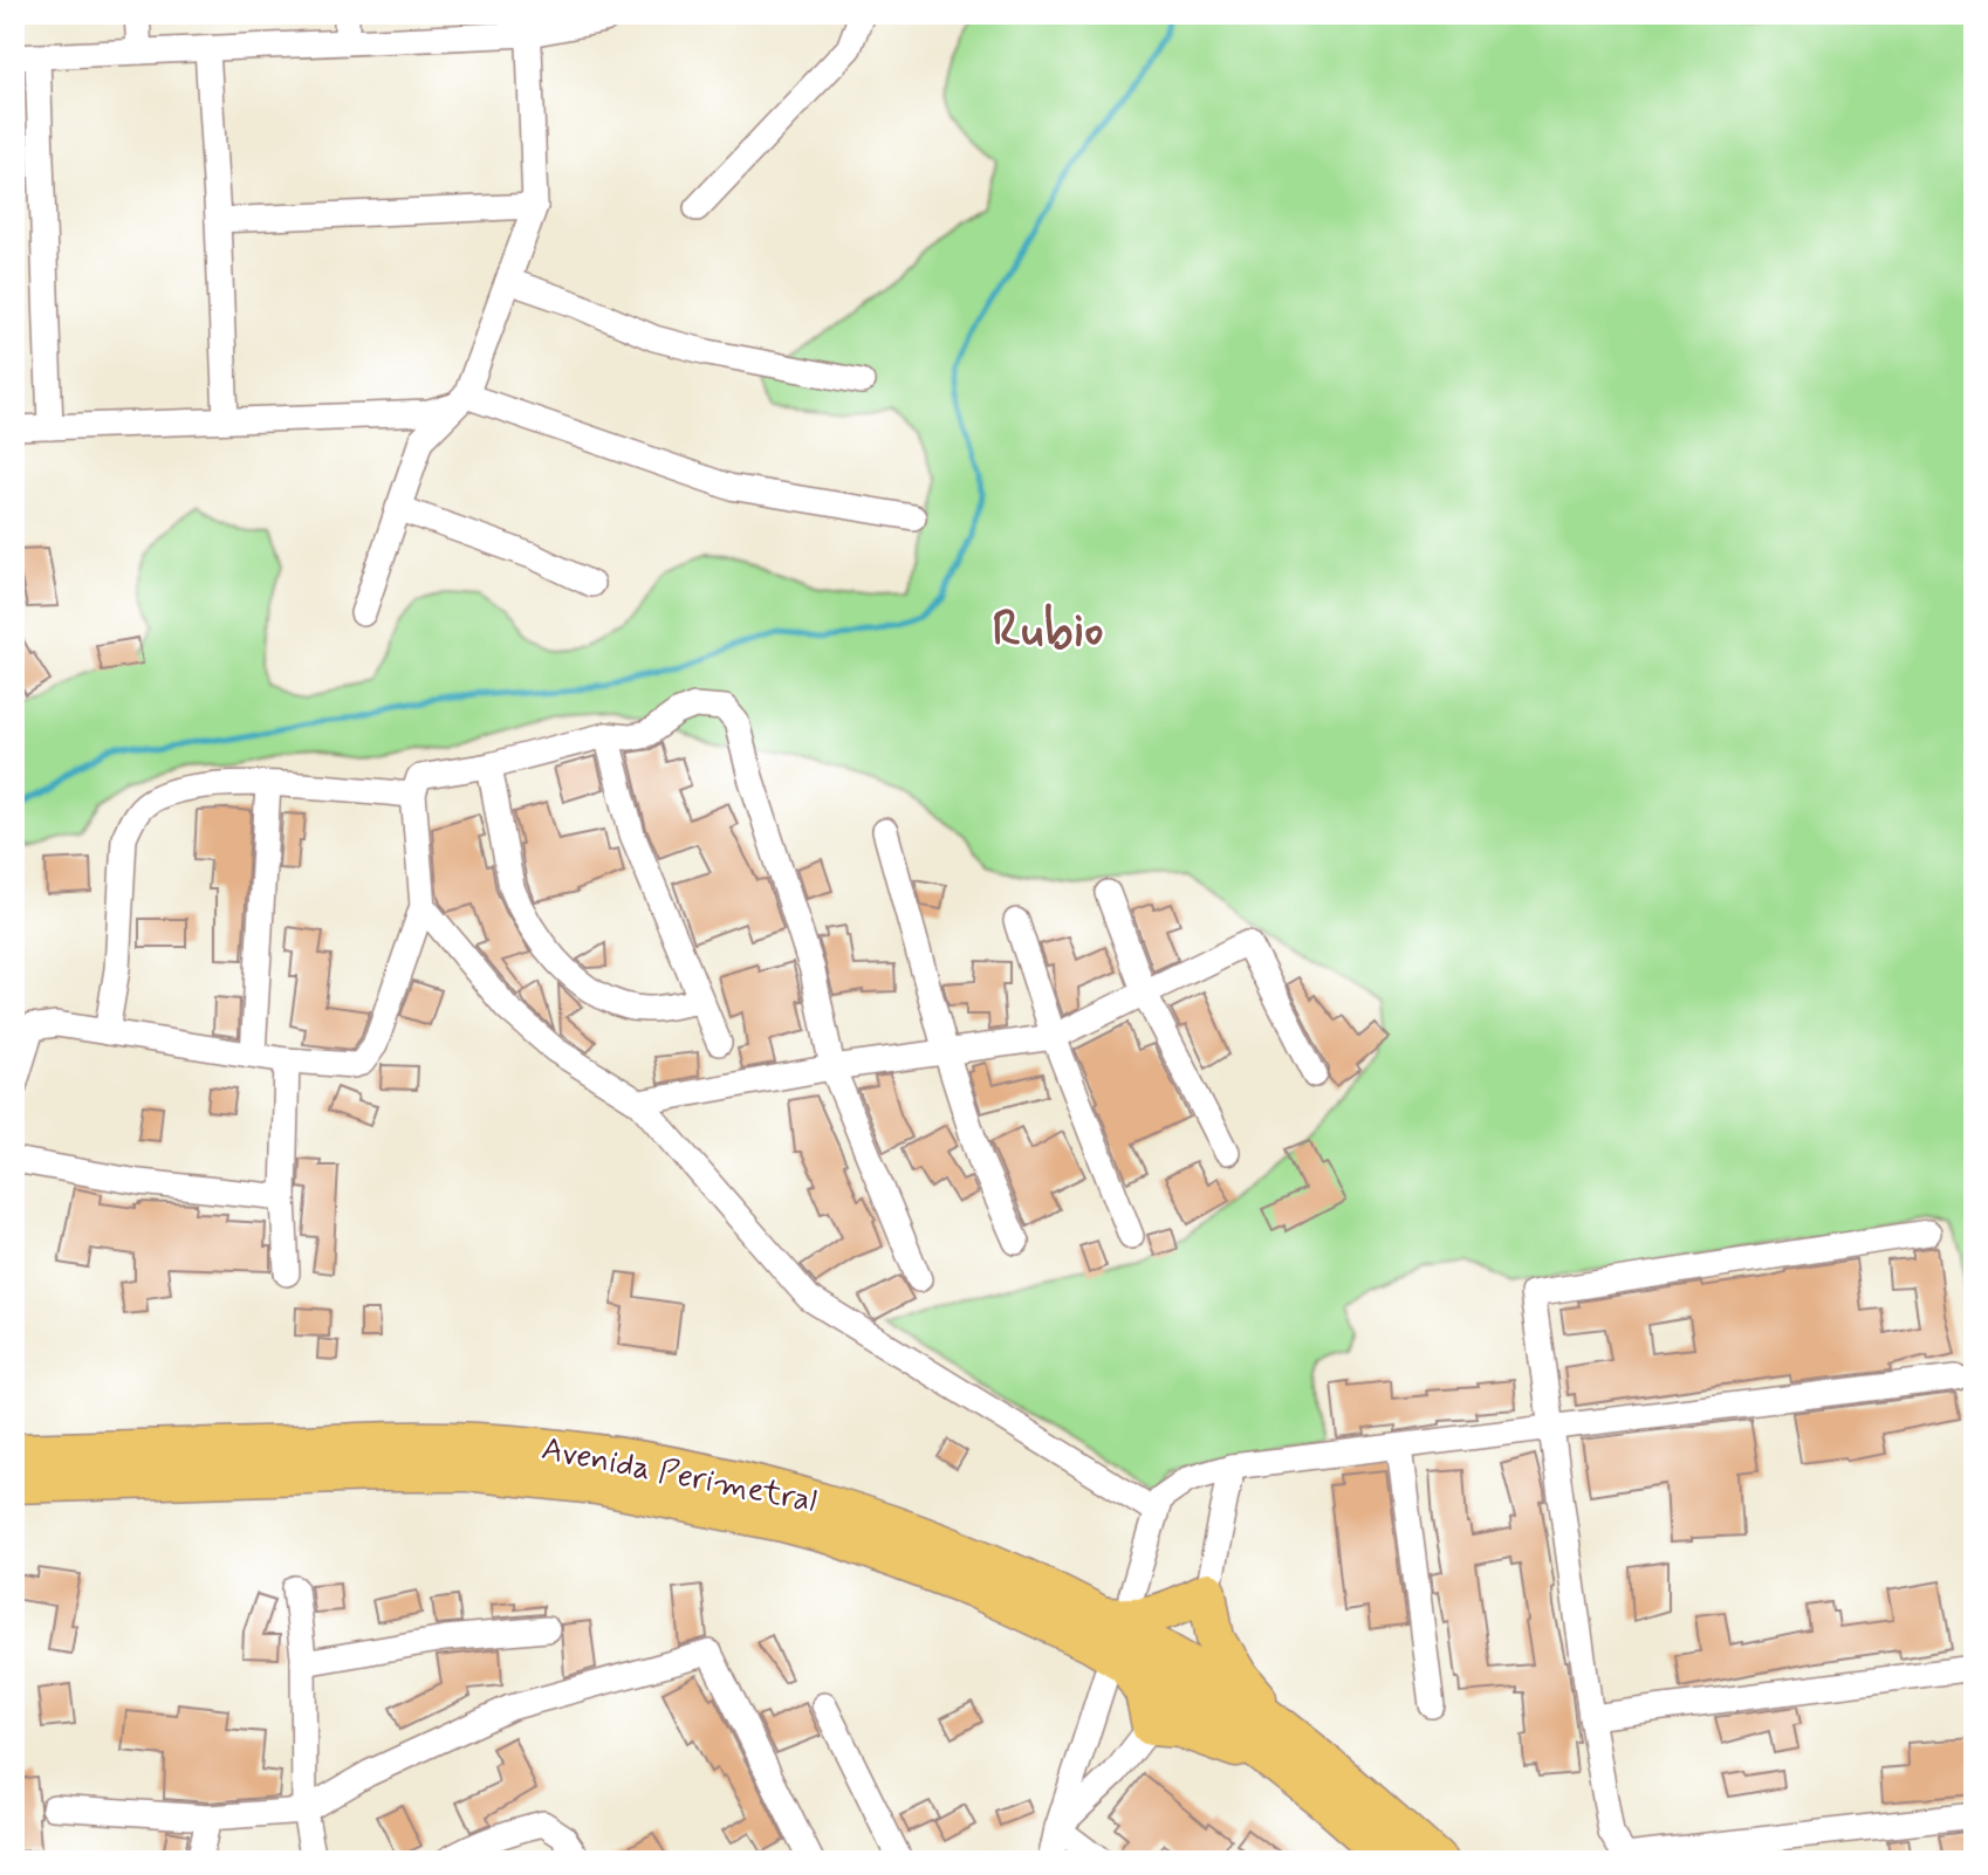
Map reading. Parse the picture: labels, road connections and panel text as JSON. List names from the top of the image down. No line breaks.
{"streets":{"main road":["Avenida Perimetral"]},"districts":["Rubio"]}
